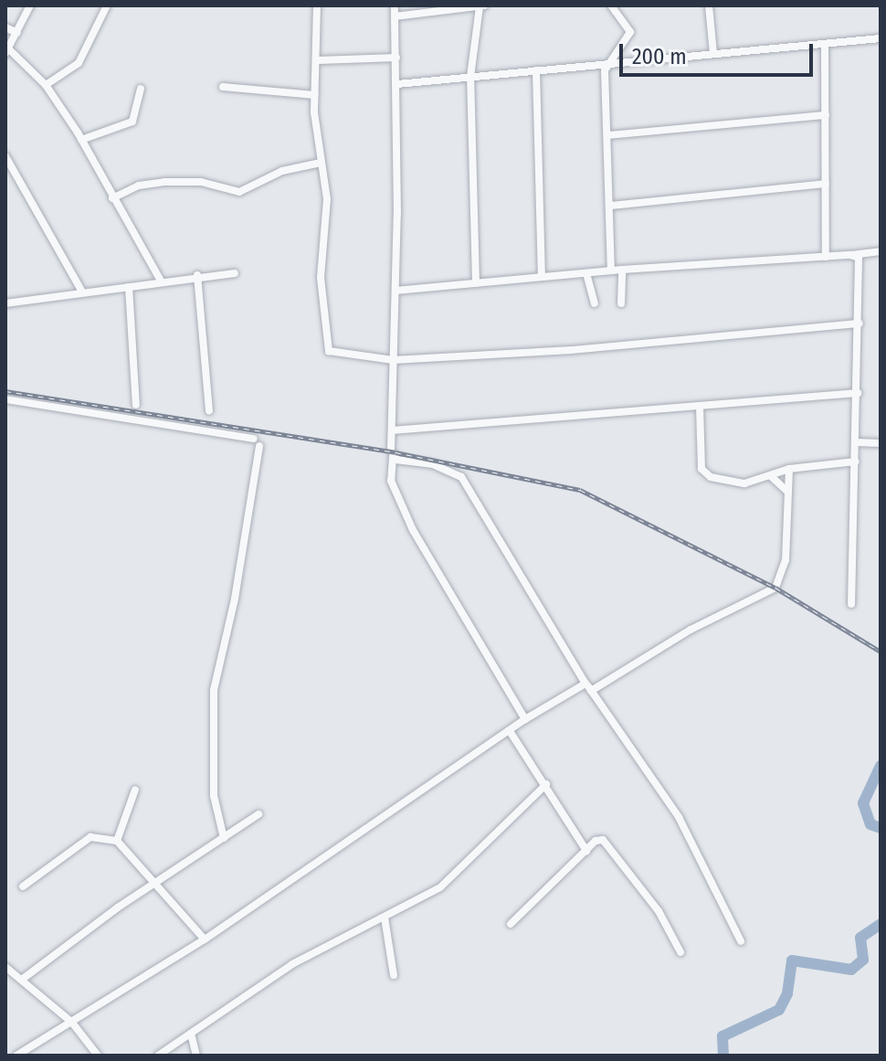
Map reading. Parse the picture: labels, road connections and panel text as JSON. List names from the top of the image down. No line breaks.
{"scale_bar":"200 m"}
